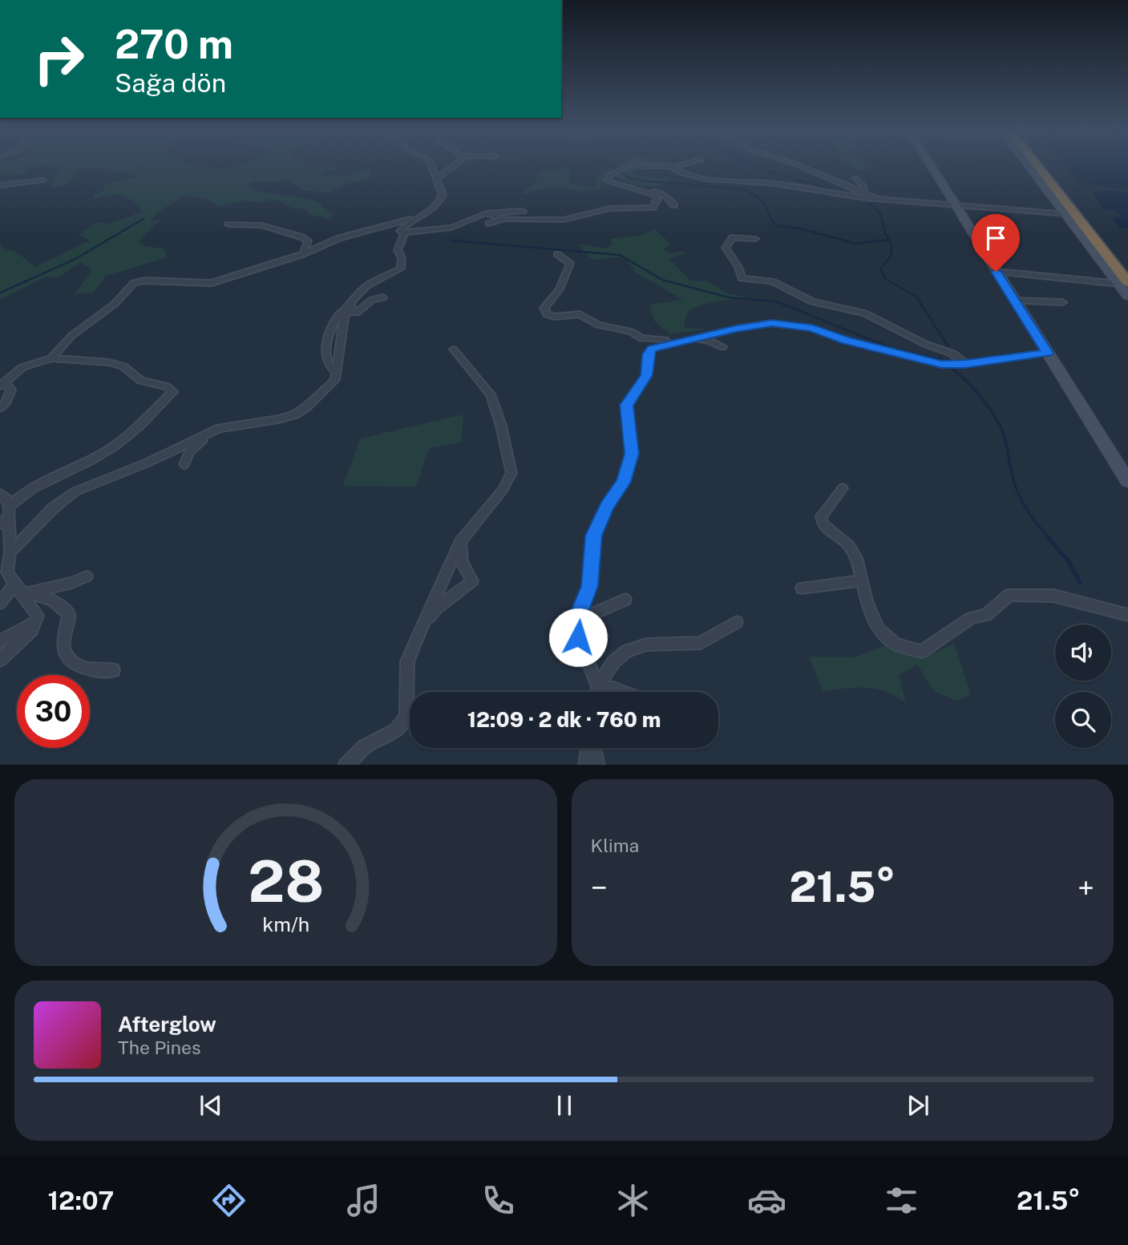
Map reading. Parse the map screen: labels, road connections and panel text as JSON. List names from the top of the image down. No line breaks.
{"page":{"turn":["270 m","Sağa dön"],"limit":"30","trip":"12:09 · 2 dk · 760 m","tile":"Klima","heat":["−","21.5°","+"],"song":["Afterglow","The Pines"],"tabs":["12:07","21.5°"],"gauge":["28","km/h"]}}
